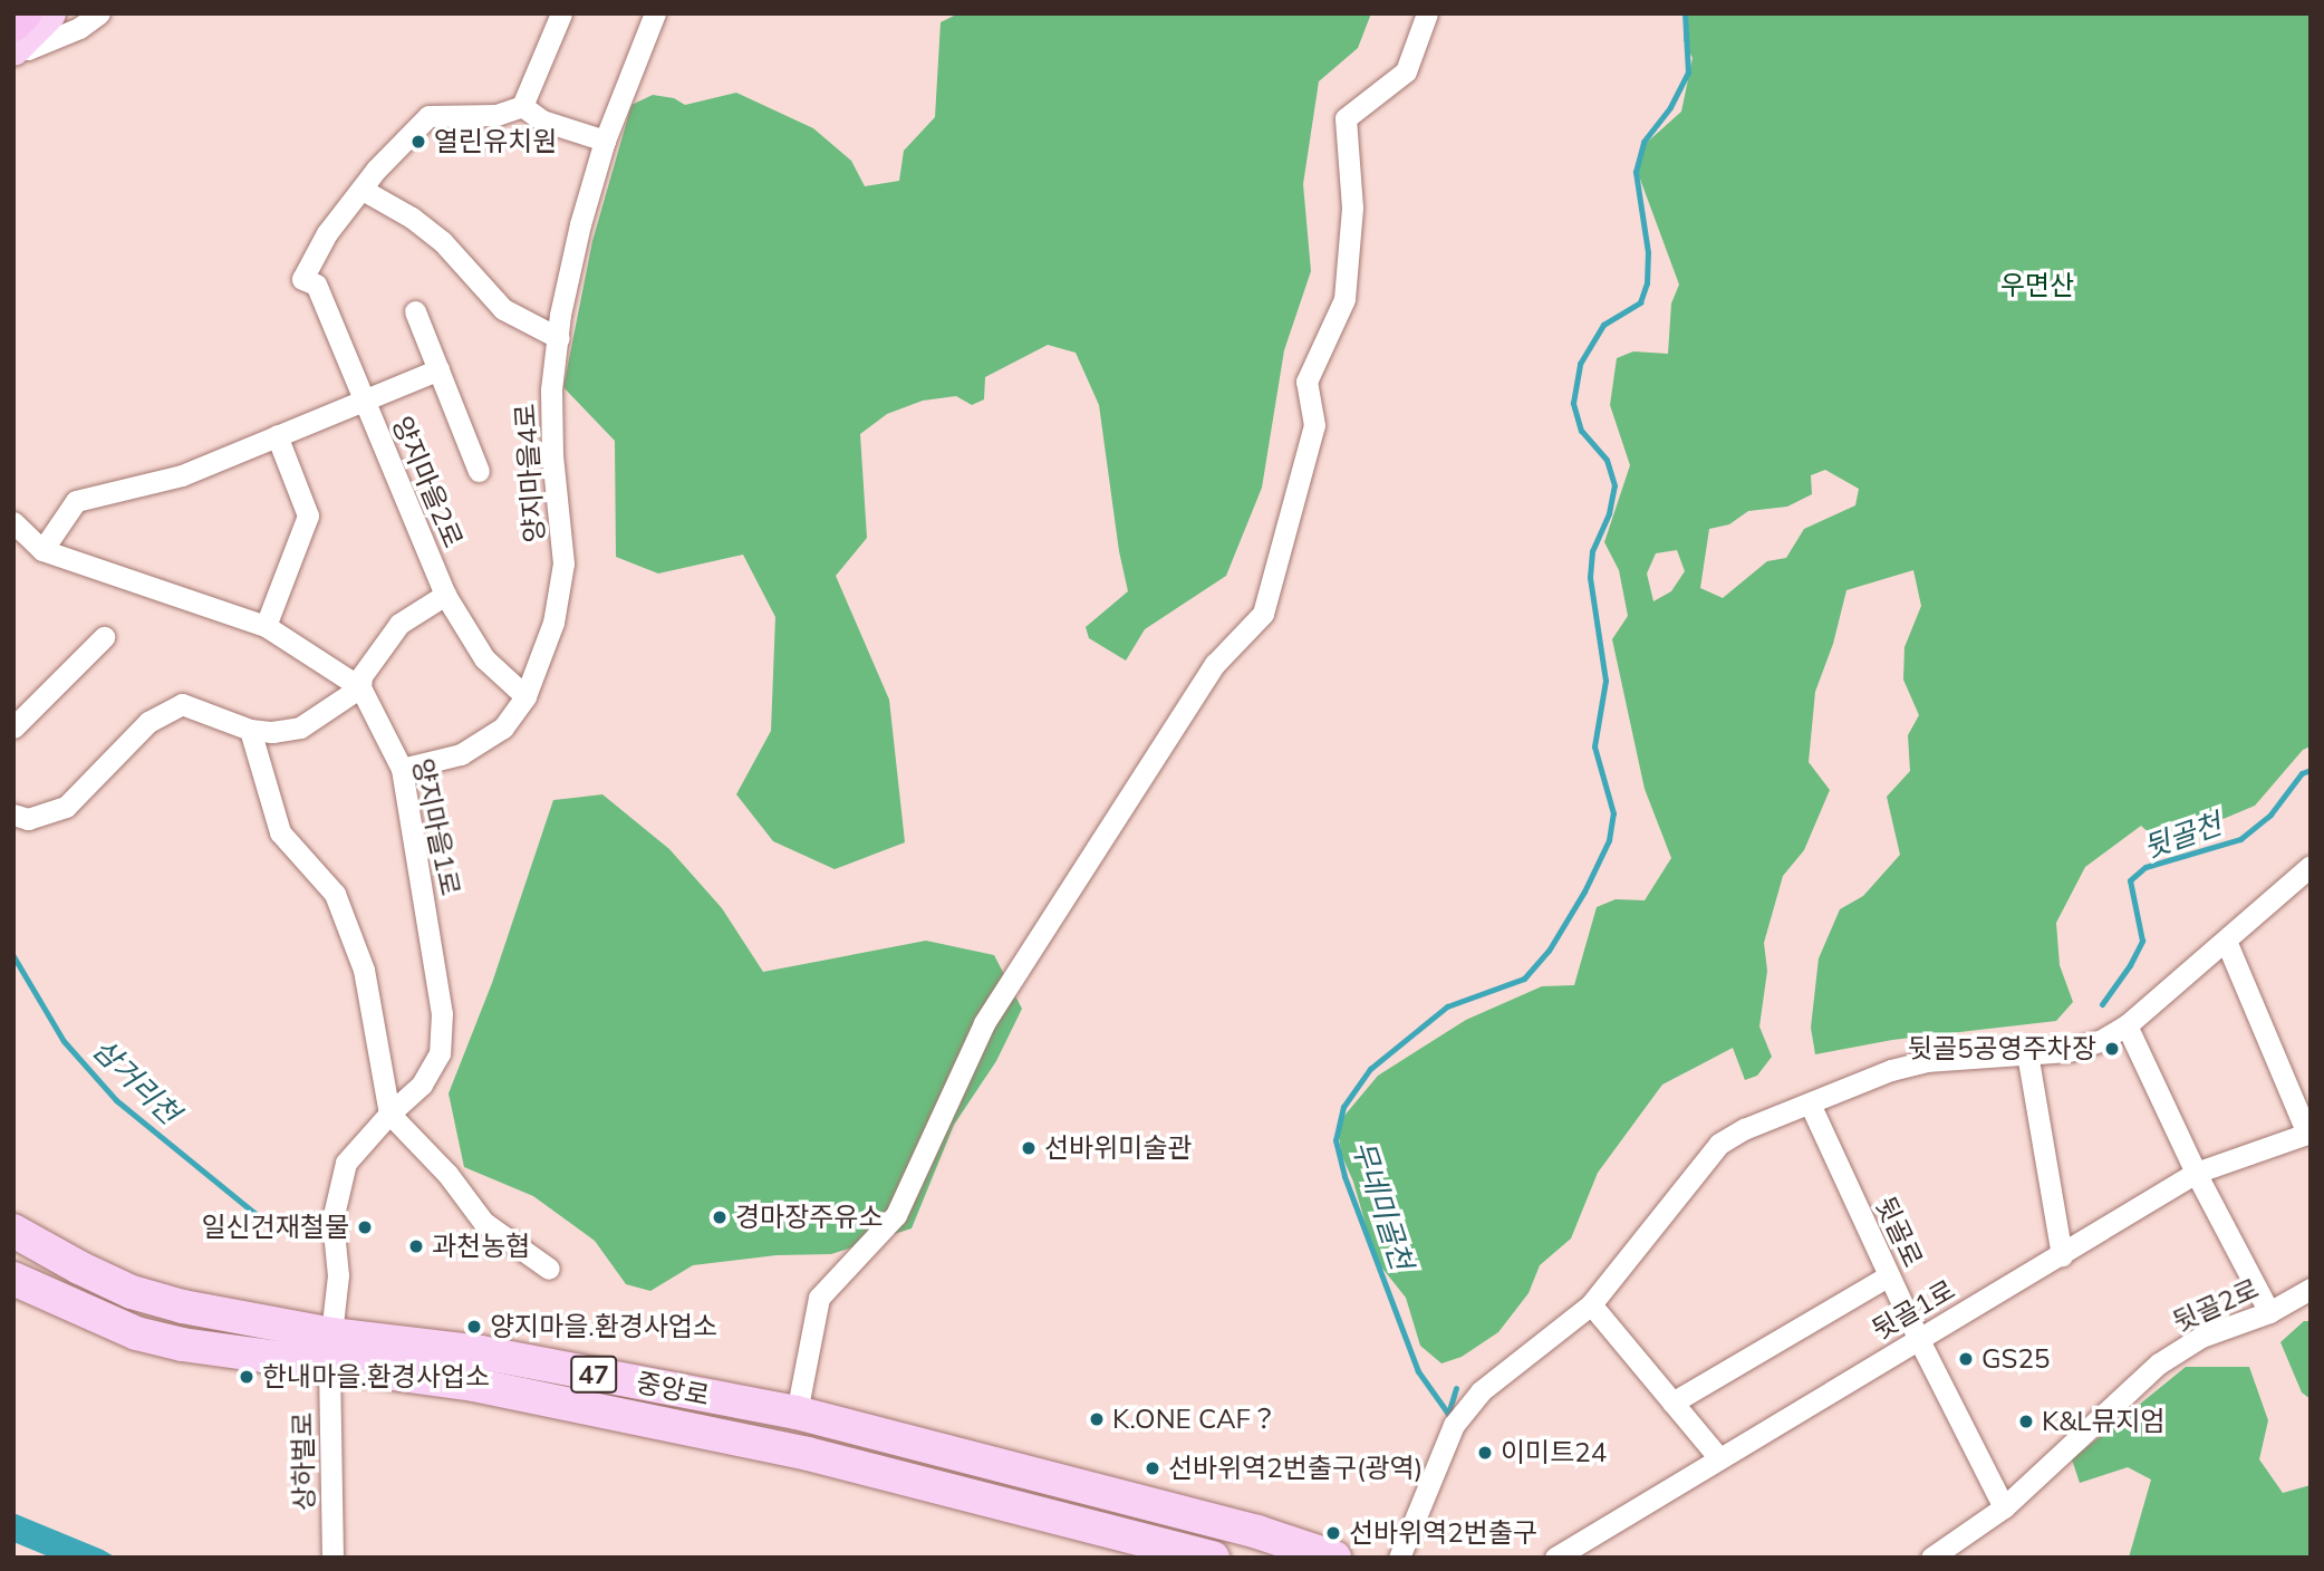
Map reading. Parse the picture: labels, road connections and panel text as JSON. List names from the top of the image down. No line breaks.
{"streets":{"main road":["47","중앙로"],"street":["양지마을4로","양지마을2로","양지마을1로","뒷골로","뒷골2로","뒷골1로","상하벌로"]},"crossings":[["양지마을4로","양지마을2로"],["양지마을4로","양지마을1로"],["양지마을1로","중앙로"],["양지마을1로","상하벌로"],["뒷골로","뒷골2로"],["뒷골로","뒷골1로"],["중앙로","상하벌로"]],"water":["뒷골천","삼거리천","무네미골천"],"parks":["우면산"],"places":["열린유치원","뒷골5공영주차장","선바위미술관","경마장주유소","일신건재철물","과천농협","양지마을.환경사업소","GS25","한내마을.환경사업소","K.ONE CAF？","K&L뮤지엄","이미트24","선바위역2번출구(광역)","선바위역2번출구"]}
